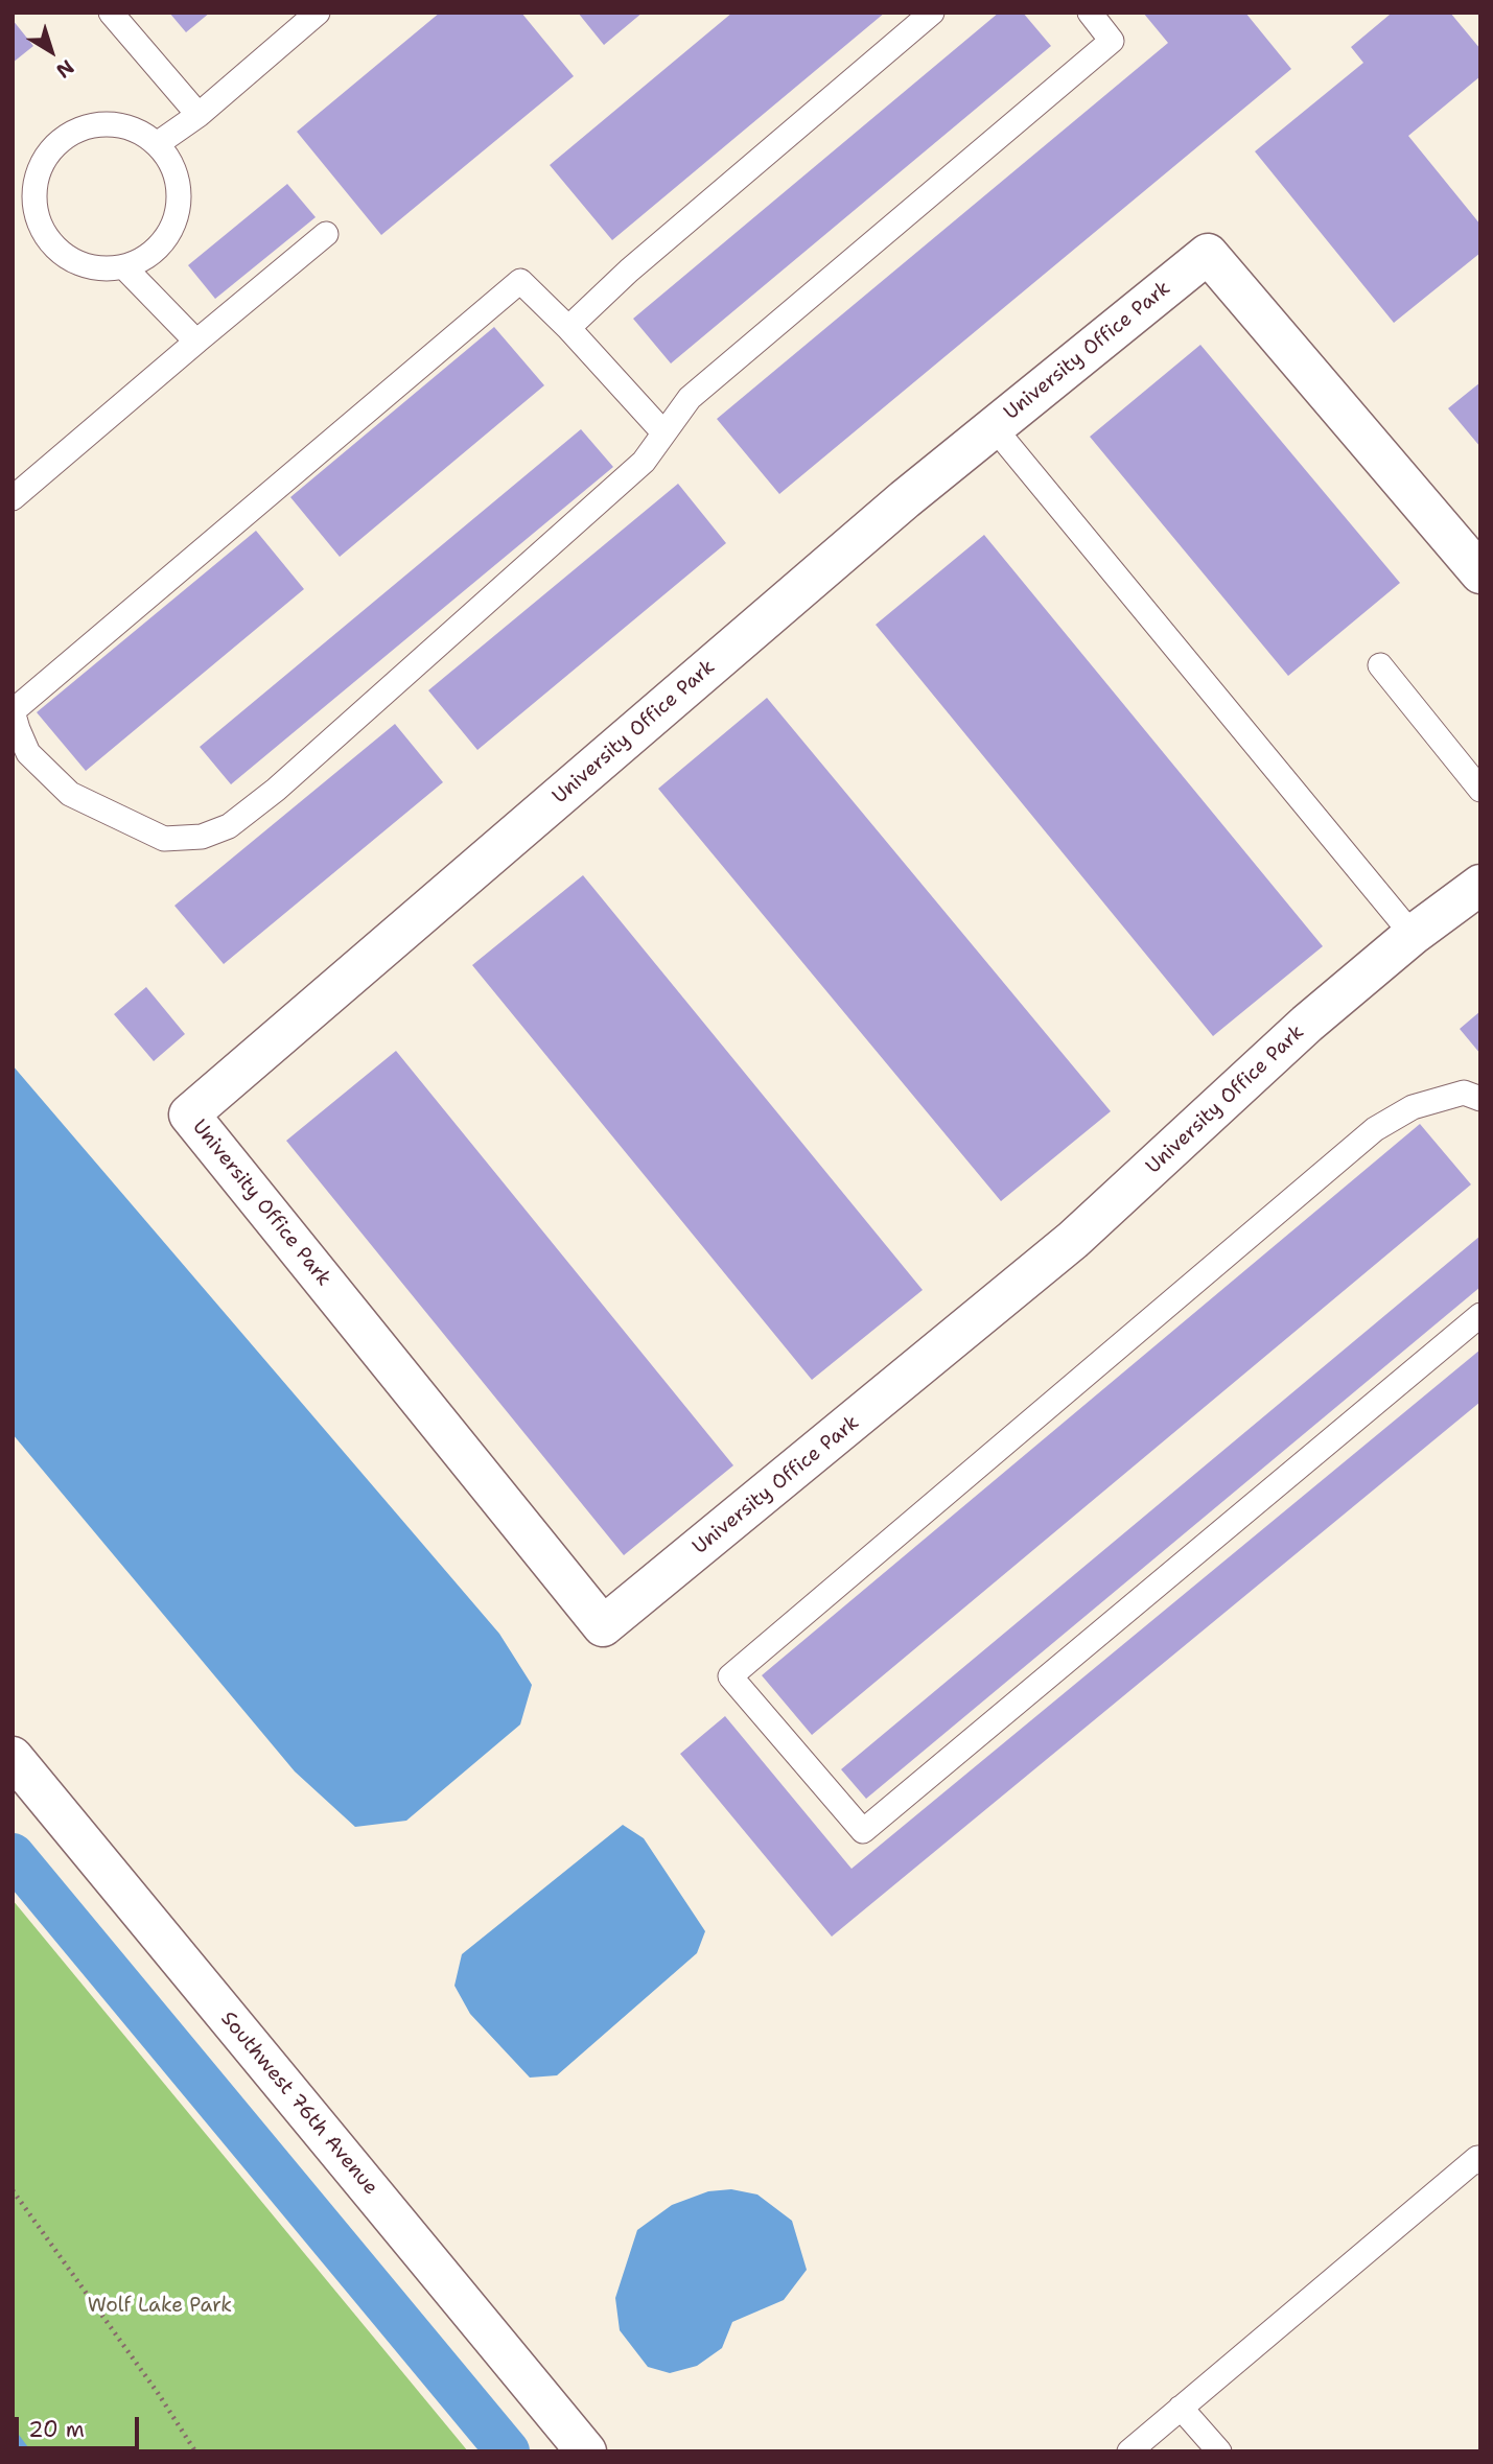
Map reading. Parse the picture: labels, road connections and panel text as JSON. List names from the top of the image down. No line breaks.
{"streets":{"street":["University Office Park","Southwest 76th Avenue"]},"parks":["Wolf Lake Park"],"scale_bar":"20 m","north":"bottom right"}
